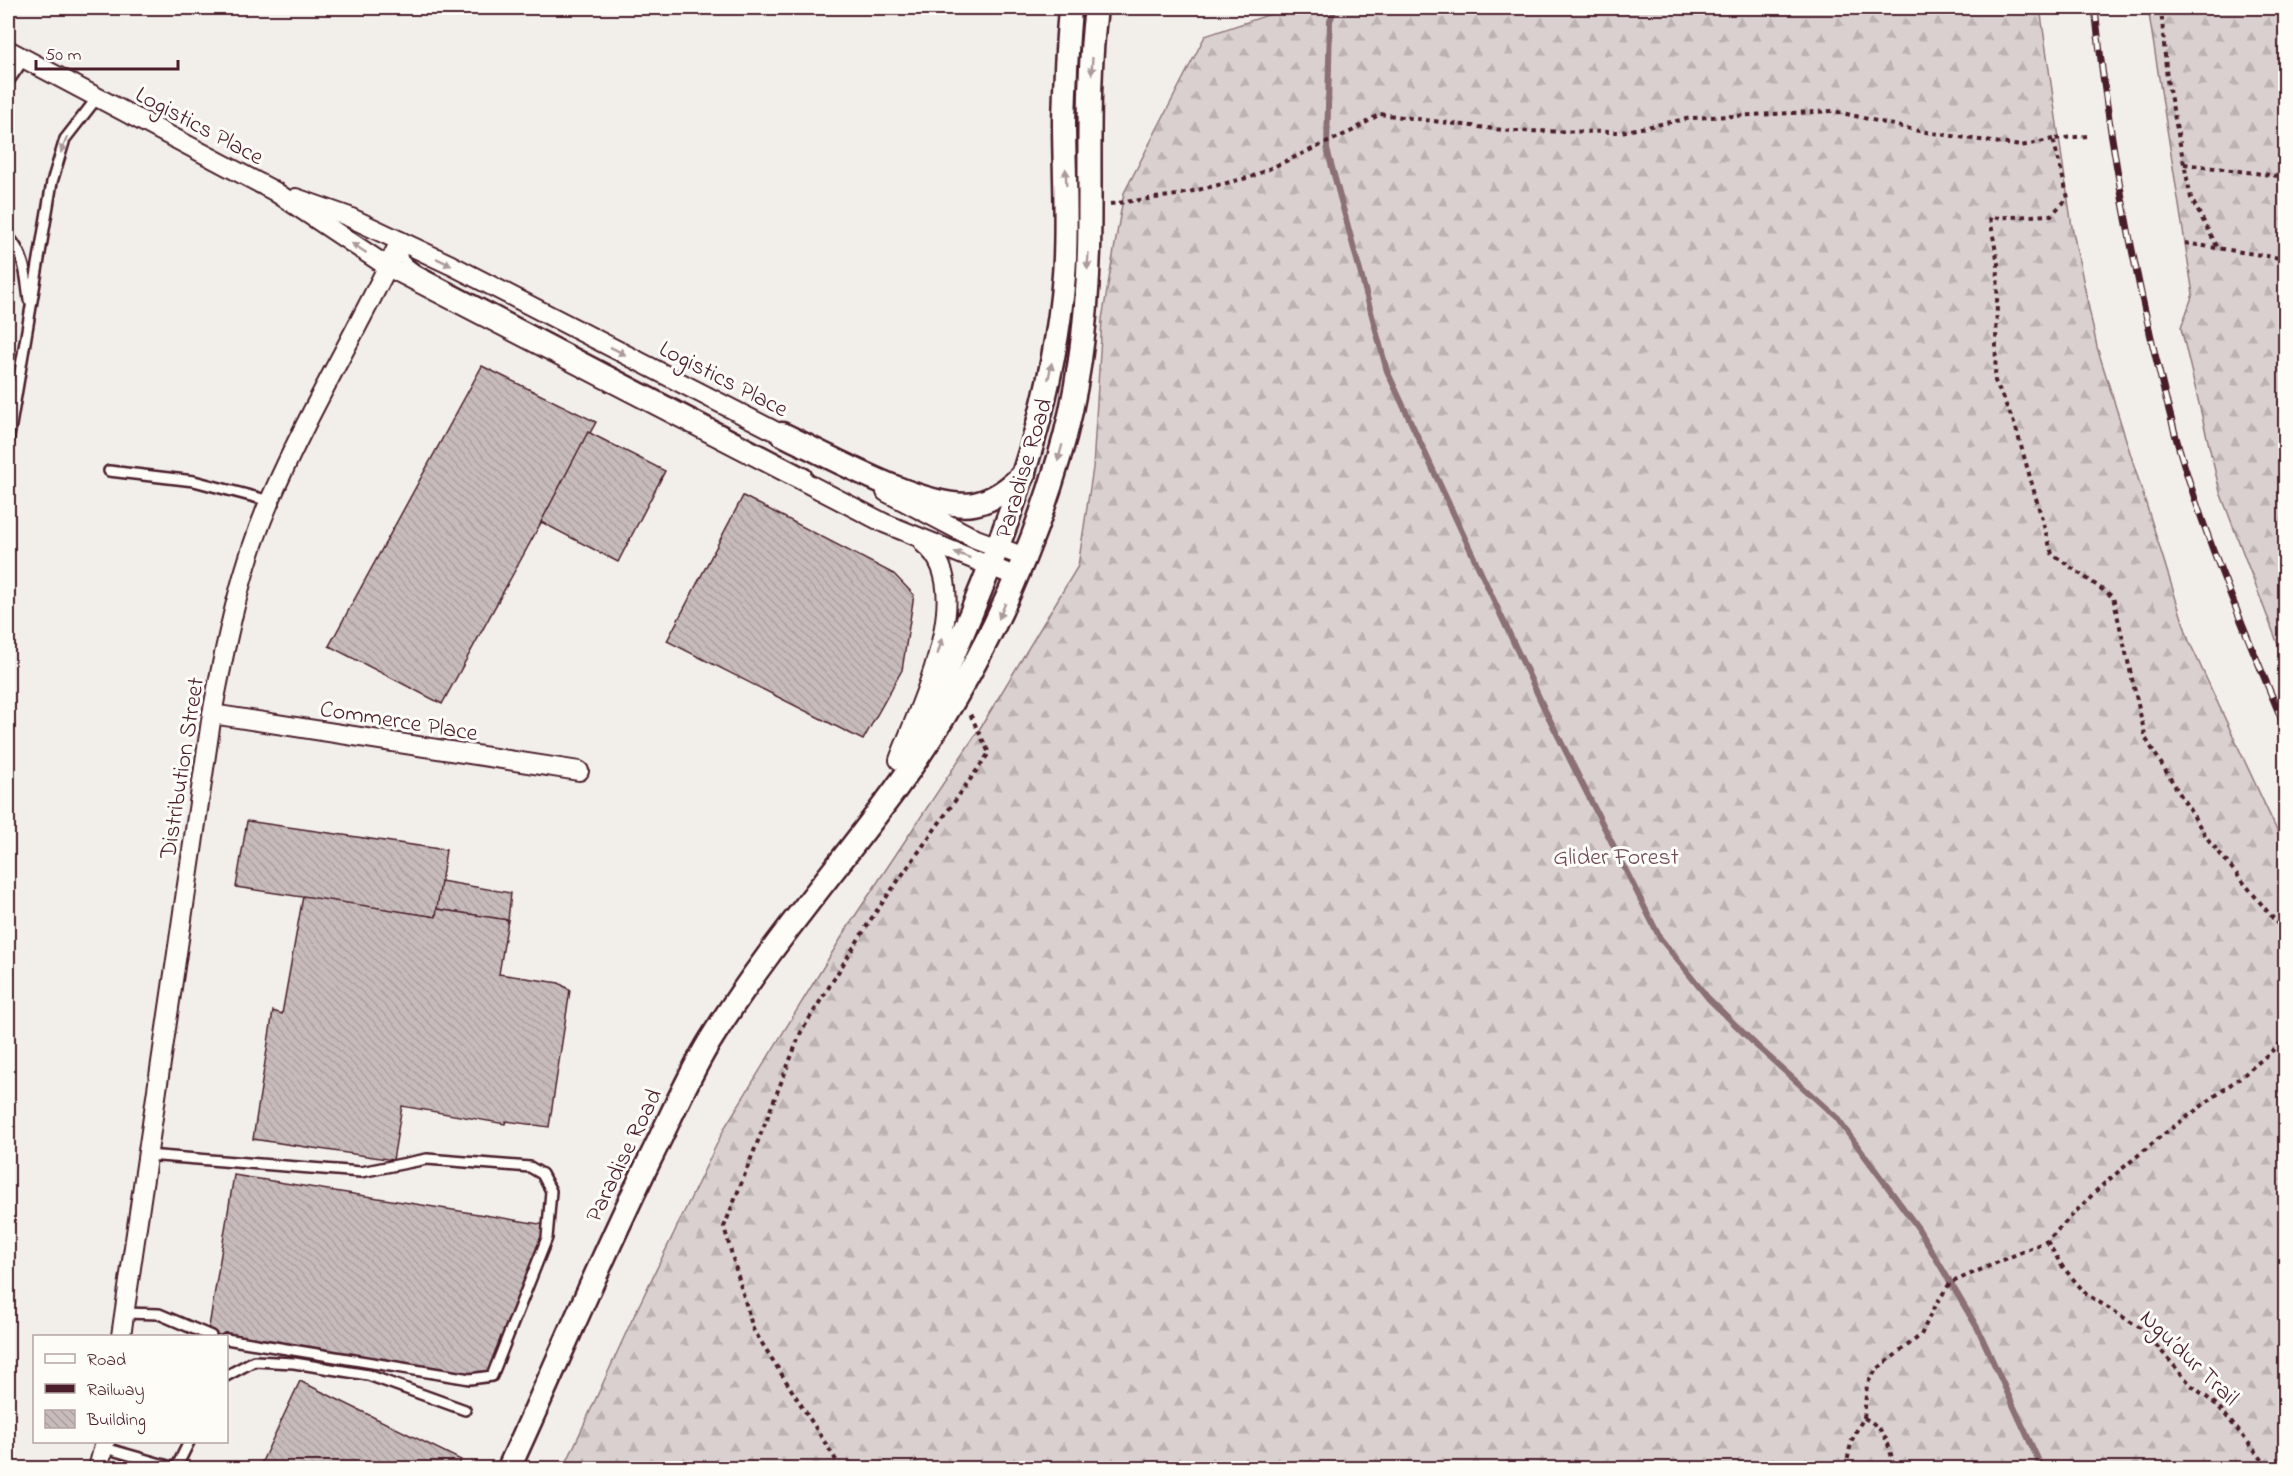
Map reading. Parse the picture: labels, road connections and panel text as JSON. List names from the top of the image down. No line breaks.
{"streets":{"street":["Logistics Place","Paradise Road","Commerce Place","Distribution Street"],"path":["Ngu’dur Trail"]},"crossings":[["Logistics Place","Paradise Road"],["Logistics Place","Distribution Street"],["Commerce Place","Distribution Street"]],"parks":["Glider Forest"],"legend":["Road","Railway","Building"],"scale_bar":"50 m"}
